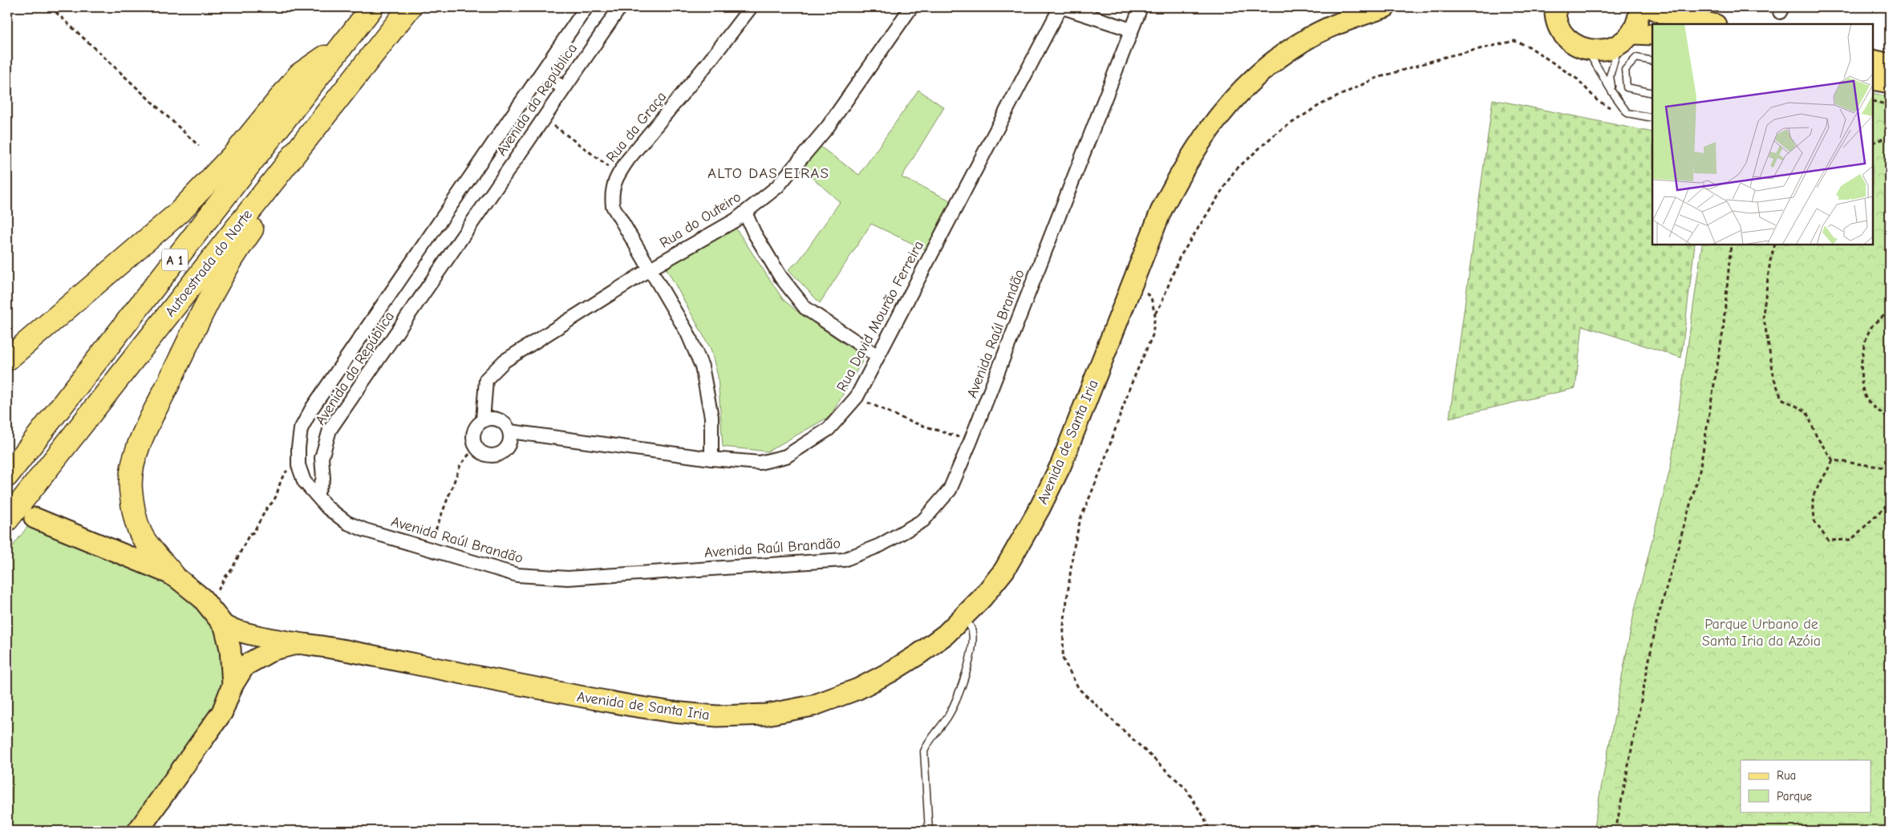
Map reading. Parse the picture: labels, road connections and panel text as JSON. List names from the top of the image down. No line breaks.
{"streets":{"highway":["A 1","Autoestrada do Norte"],"main road":["Avenida de Santa Iria"],"street":["Avenida da República","Rua da Graça","Rua do Outeiro","Rua David Mourão Ferreira","Avenida Raúl Brandão"]},"crossings":[["Avenida da República","Avenida Raúl Brandão"],["Rua da Graça","Rua do Outeiro"],["Rua da Graça","Rua David Mourão Ferreira"],["Rua do Outeiro","Rua David Mourão Ferreira"]],"districts":["ALTO DAS EIRAS"],"parks":["Parque Urbano de Santa Iria da Azóia"],"legend":["Rua","Parque"]}
